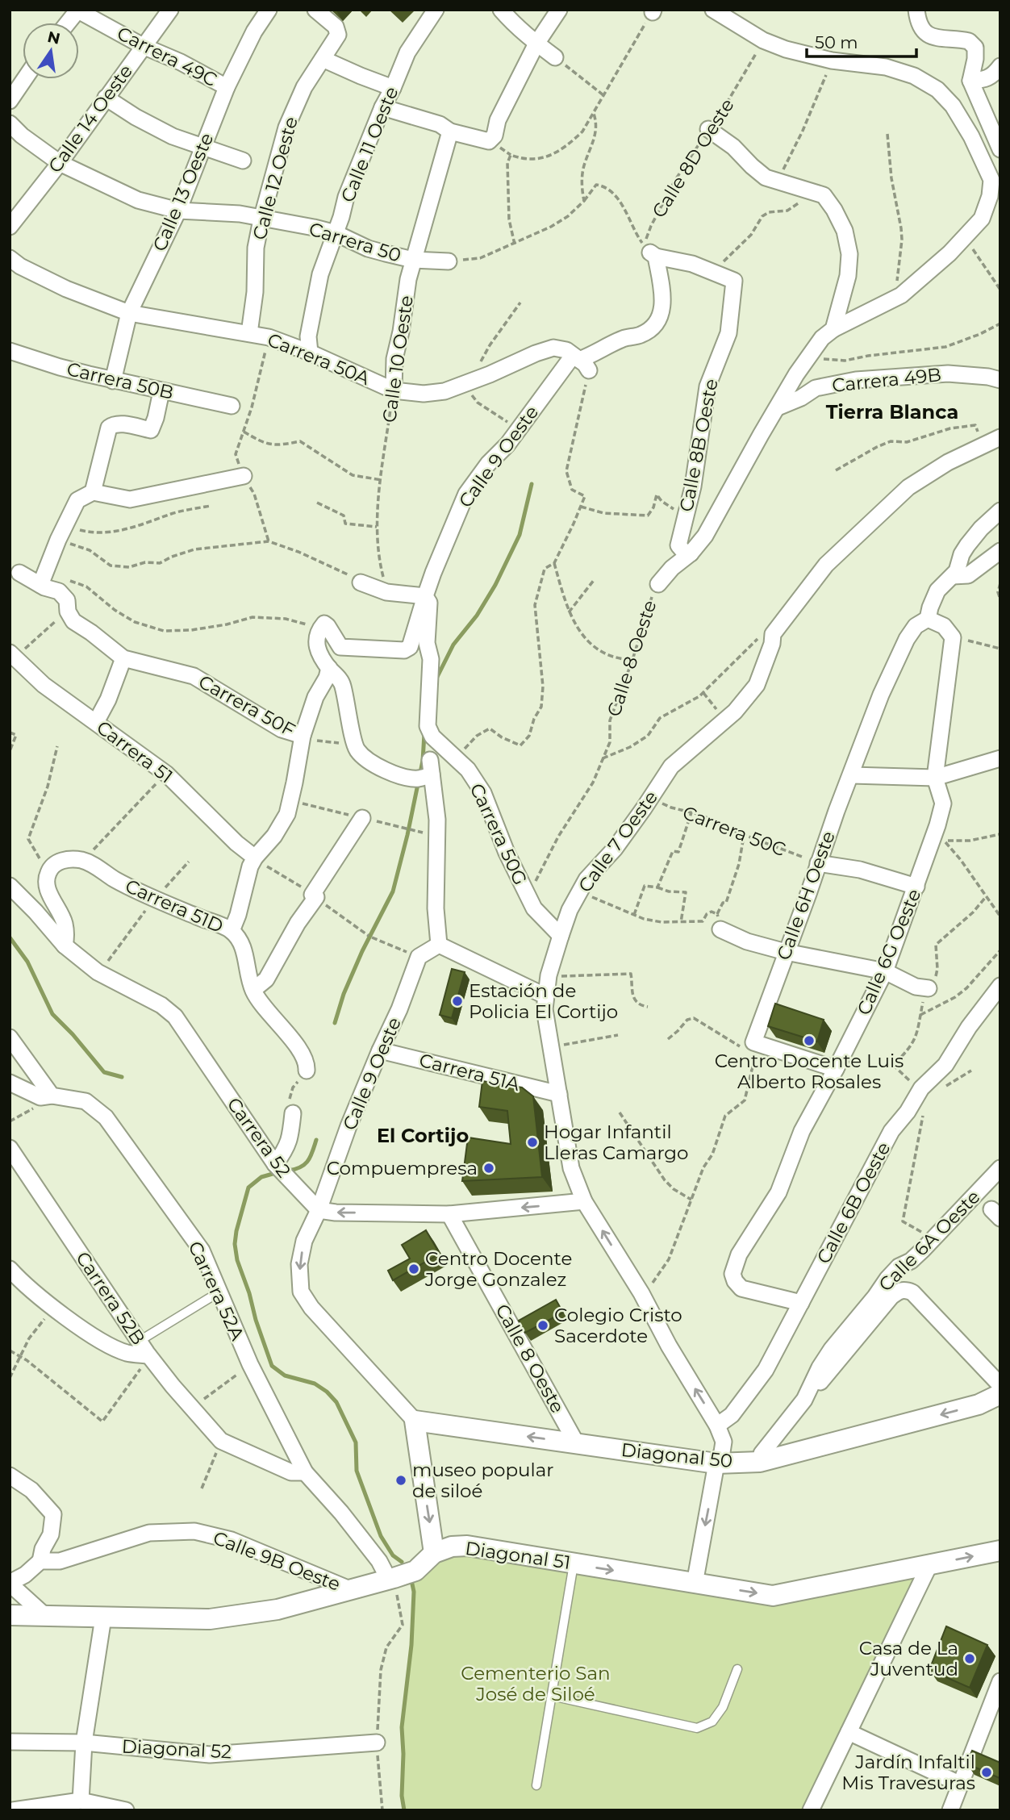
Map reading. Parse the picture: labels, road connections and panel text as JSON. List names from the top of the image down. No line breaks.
{"streets":{"street":["Carrera 49C","Calle 14 Oeste","Calle 11 Oeste","Calle 12 Oeste","Calle 13 Oeste","Carrera 50","Carrera 50A","Calle 10 Oeste","Carrera 49B","Carrera 50B","Calle 8B Oeste","Calle 9 Oeste","Calle 8 Oeste","Carrera 50F","Carrera 51","Carrera 50G","Calle 7 Oeste","Calle 6H Oeste","Carrera 51D","Calle 6G Oeste","Carrera 51A","Carrera 52","Calle 6B Oeste","Calle 6A Oeste","Carrera 52A","Carrera 52B","Diagonal 50","Diagonal 51","Calle 9B Oeste","Diagonal 52"],"path":["Calle 8D Oeste","Carrera 50C"]},"crossings":[["Carrera 49C","Calle 14 Oeste"],["Carrera 49C","Calle 13 Oeste"],["Calle 14 Oeste","Carrera 50"],["Calle 11 Oeste","Carrera 50"],["Calle 11 Oeste","Carrera 50A"],["Calle 12 Oeste","Carrera 50"],["Calle 12 Oeste","Carrera 50A"],["Calle 13 Oeste","Carrera 50"],["Calle 13 Oeste","Carrera 50A"],["Calle 13 Oeste","Carrera 50B"],["Carrera 50","Calle 10 Oeste"],["Carrera 50A","Calle 10 Oeste"],["Carrera 50A","Calle 9 Oeste"],["Carrera 49B","Calle 8 Oeste"],["Calle 8B Oeste","Calle 8 Oeste"],["Calle 9 Oeste","Carrera 50G"],["Calle 9 Oeste","Carrera 51A"],["Calle 9 Oeste","Carrera 52"],["Calle 9 Oeste","Diagonal 50"],["Calle 8 Oeste","Carrera 50G"],["Calle 8 Oeste","Diagonal 50"],["Carrera 50C","Calle 7 Oeste"],["Carrera 50C","Calle 6H Oeste"],["Carrera 50G","Calle 7 Oeste"],["Calle 7 Oeste","Carrera 51A"],["Calle 7 Oeste","Calle 6B Oeste"],["Calle 7 Oeste","Diagonal 50"],["Calle 7 Oeste","Diagonal 51"],["Calle 6G Oeste","Calle 6B Oeste"],["Calle 6A Oeste","Diagonal 50"],["Carrera 52A","Diagonal 51"],["Diagonal 51","Calle 9B Oeste"]],"one_way":["Diagonal 50","Diagonal 51"],"districts":["Tierra Blanca","El Cortijo"],"parks":["Cementerio San José de Siloé"],"places":["Estación de Policia El Cortijo","Centro Docente Luis Alberto Rosales","Hogar Infantil Lleras Camargo","Compuempresa","Centro Docente Jorge Gonzalez","Colegio Cristo Sacerdote","museo popular de siloé","Casa de La Juventud","Jardín Infaltil Mis Travesuras"],"scale_bar":"50 m","north":"top"}
